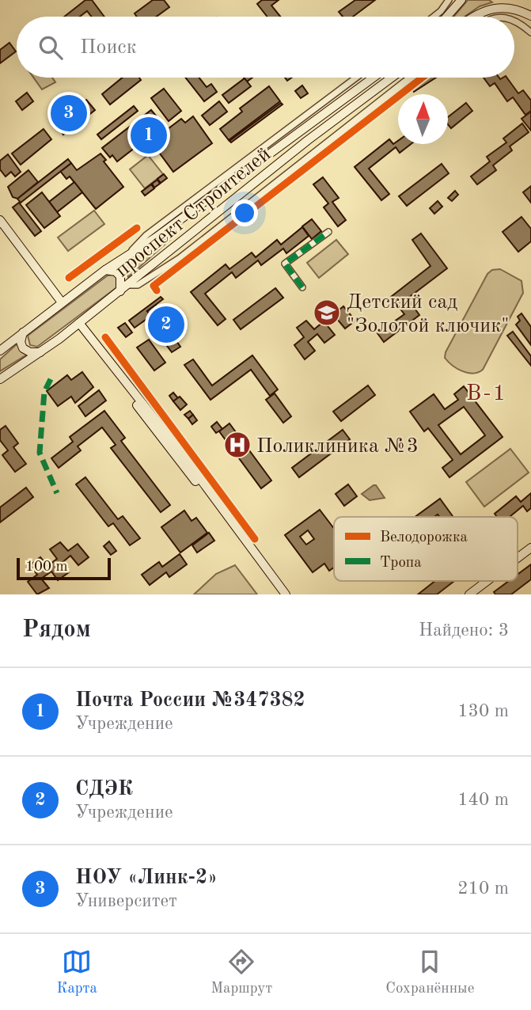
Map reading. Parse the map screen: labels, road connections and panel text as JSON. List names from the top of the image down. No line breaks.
{"streets":{"main road":["проспект Строителей"]},"districts":["В-1"],"places":{"school or university":["Детский сад \"Золотой ключик\""],"hospital":["Поликлиника №3"]},"legend":["Велодорожка","Тропа"],"scale_bar":"100 m","north":"top","page":{"search":"Поиск","pins":["3","1","2"],"scale":"100 m","heading":["Рядом","Найдено: 3"],"list":[{"mark":"1","name":"Почта России №347382","note":"Учреждение","value":"130 m"},{"mark":"2","name":"СДЭК","note":"Учреждение","value":"140 m"},{"mark":"3","name":"НОУ «Линк-2»","note":"Университет","value":"210 m"}],"nav":["Карта","Маршрут","Сохранённые"]}}
